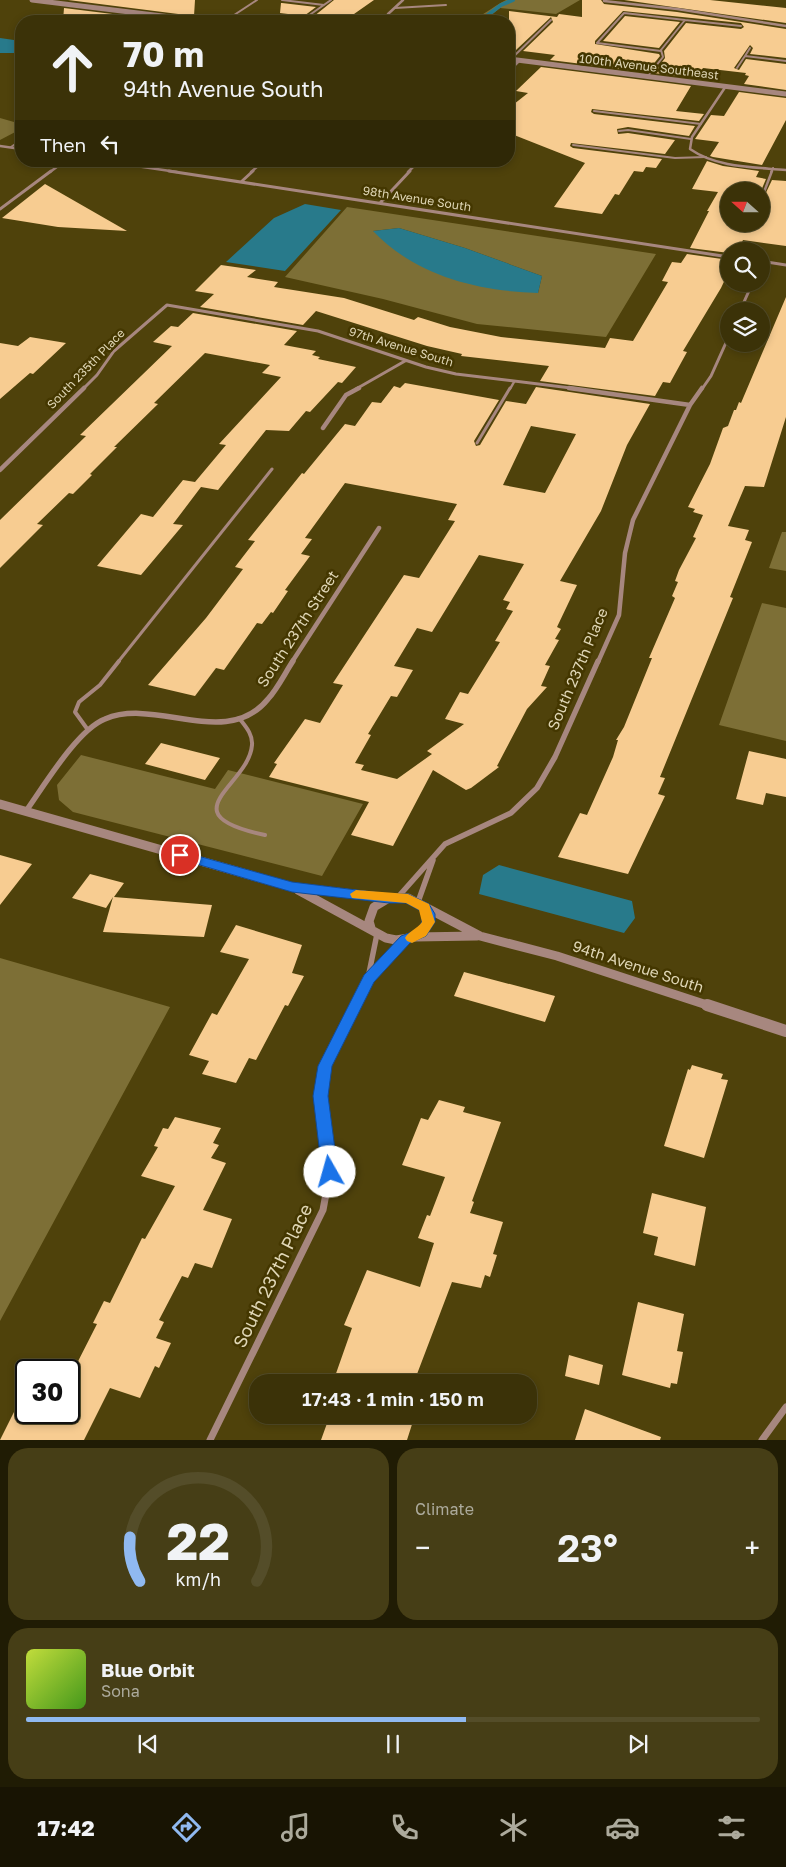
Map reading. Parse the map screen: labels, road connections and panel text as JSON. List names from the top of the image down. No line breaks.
{"streets":{"street":["100th Avenue Southeast","98th Avenue South","97th Avenue South","South 235th Place","South 237th Street","South 237th Place","94th Avenue South"]},"crossings":[["97th Avenue South","South 235th Place"],["97th Avenue South","South 237th Place"],["South 237th Street","94th Avenue South"],["South 237th Place","94th Avenue South"]],"north":"left","page":{"turn":["70 m","94th Avenue South"],"then":"Then","limit":"30","trip":"17:43 · 1 min · 150 m","tile":"Climate","heat":["−","23°","+"],"song":["Blue Orbit","Sona"],"tabs":"17:42","gauge":["22","km/h"]}}
